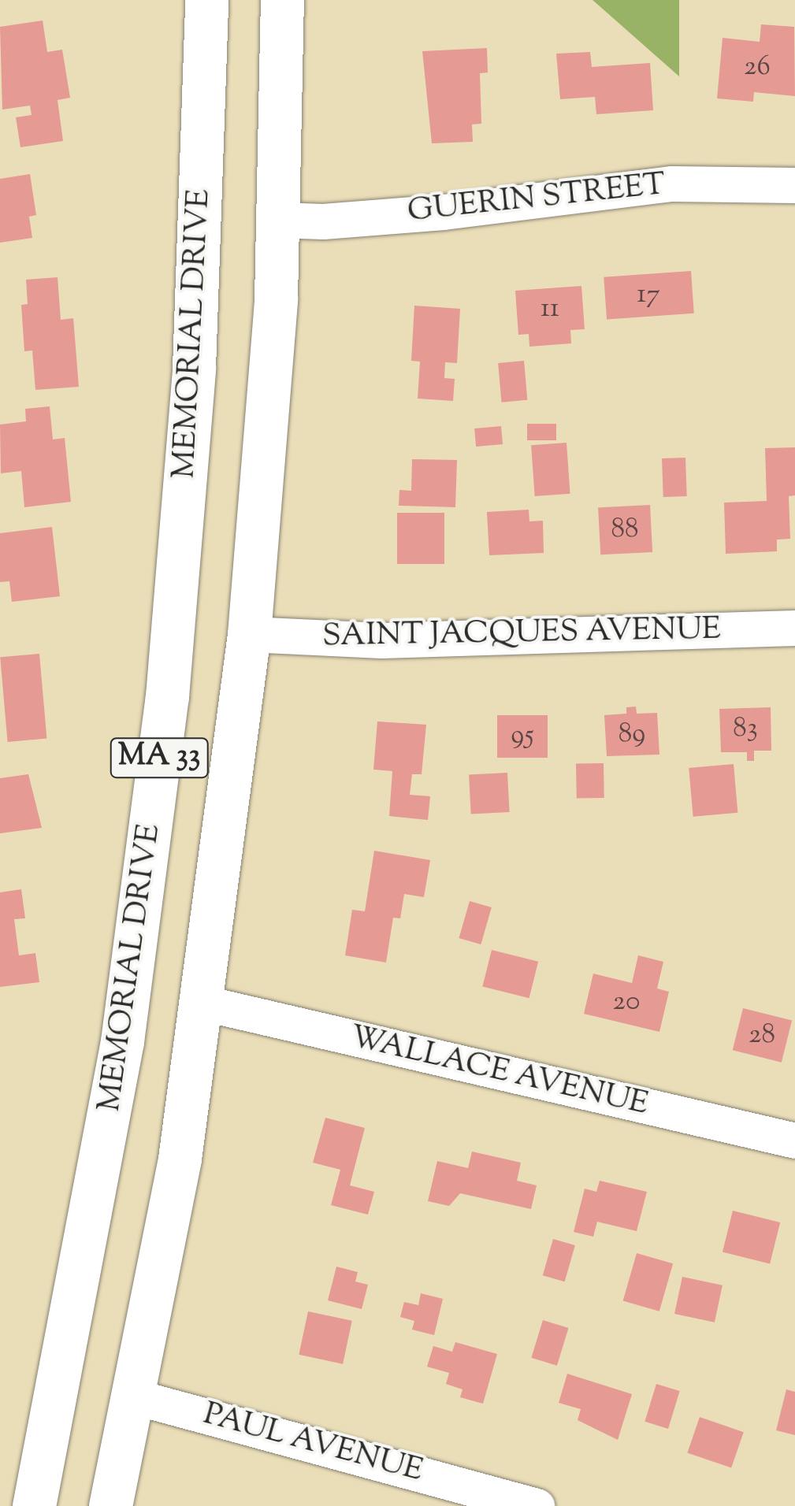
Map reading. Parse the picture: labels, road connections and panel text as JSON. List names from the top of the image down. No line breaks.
{"streets":{"main road":["MEMORIAL DRIVE","MA 33"],"street":["GUERIN STREET","SAINT JACQUES AVENUE","WALLACE AVENUE","PAUL AVENUE"]},"crossings":[["GUERIN STREET","MA 33"],["SAINT JACQUES AVENUE","MA 33"],["MA 33","WALLACE AVENUE"],["MA 33","PAUL AVENUE"]],"house_numbers":["26","17","11","88","83","89","95","20","28"]}
